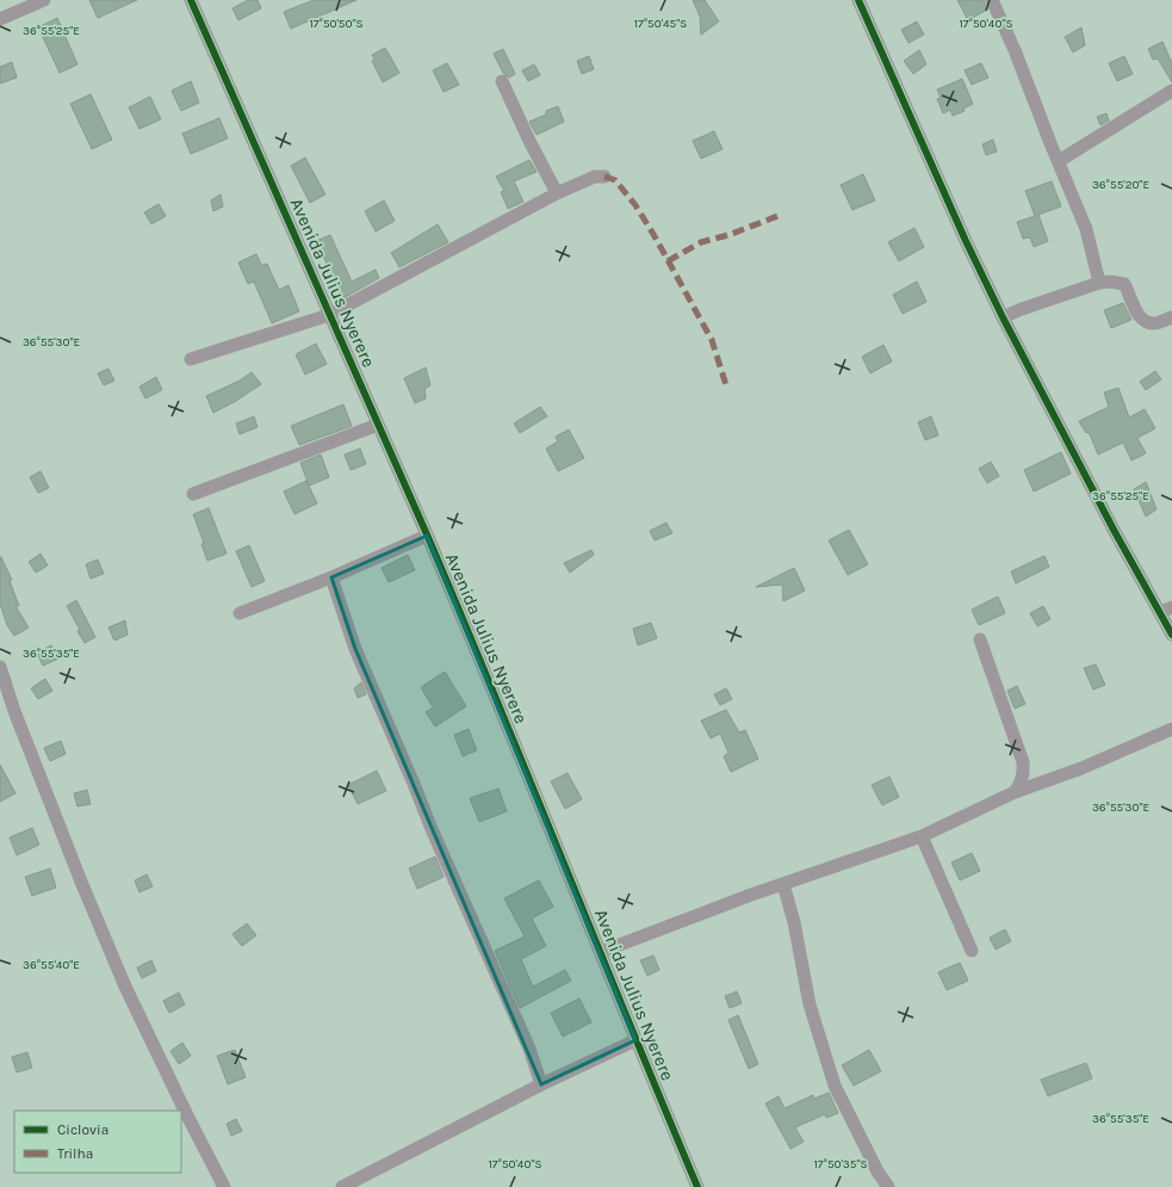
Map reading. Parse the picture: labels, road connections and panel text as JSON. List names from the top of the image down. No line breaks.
{"streets":{"street":["Avenida Julius Nyerere"]},"legend":["Ciclovia","Trilha"],"coordinates":["17°50'50\"S","17°50'45\"S","17°50'40\"S","36°55'25\"E","36°55'20\"E","36°55'30\"E","36°55'35\"E","36°55'40\"E","17°50'35\"S"]}
